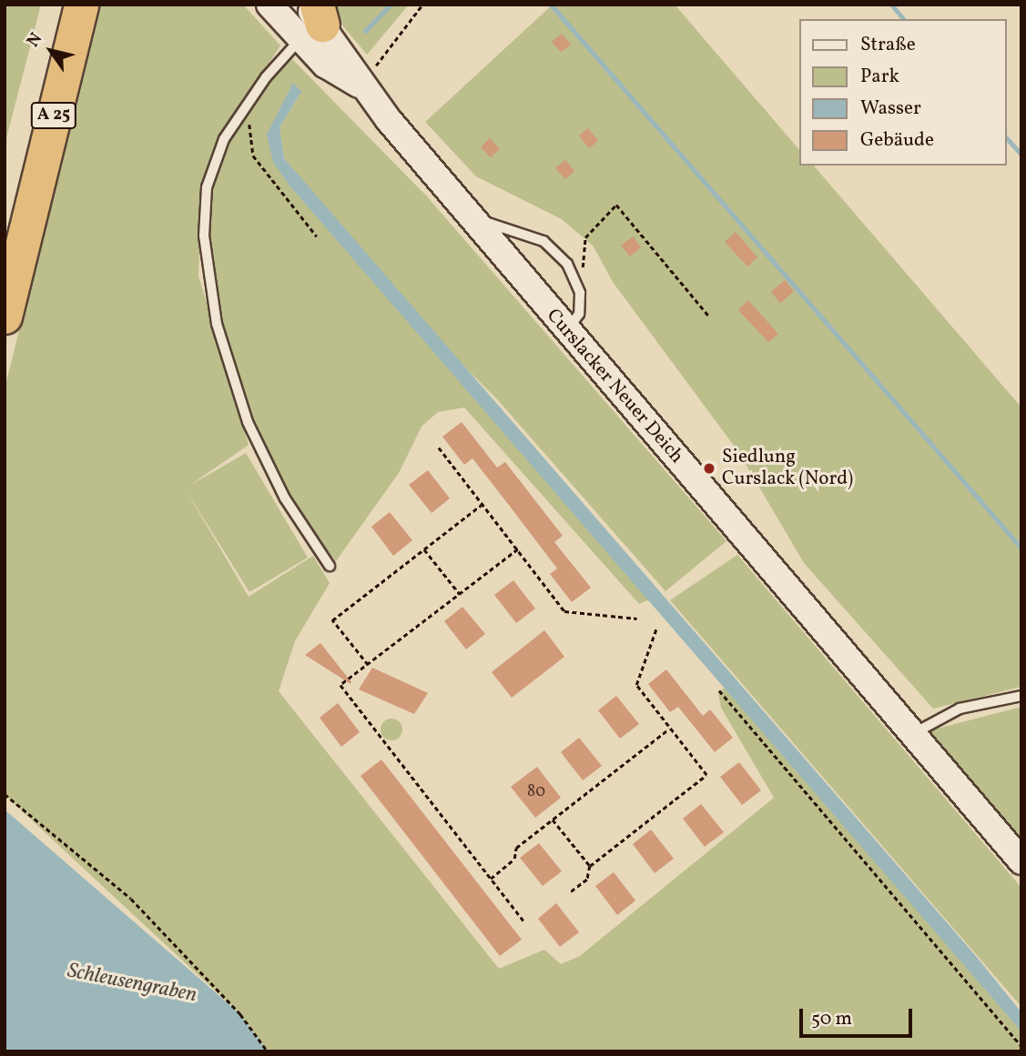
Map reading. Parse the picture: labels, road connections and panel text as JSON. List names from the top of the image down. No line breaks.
{"streets":{"highway":["A 25"],"street":["Curslacker Neuer Deich"]},"water":["Schleusengraben"],"places":["Siedlung Curslack (Nord)"],"house_numbers":["80"],"legend":["Straße","Park","Wasser","Gebäude"],"scale_bar":"50 m","north":"top left"}
